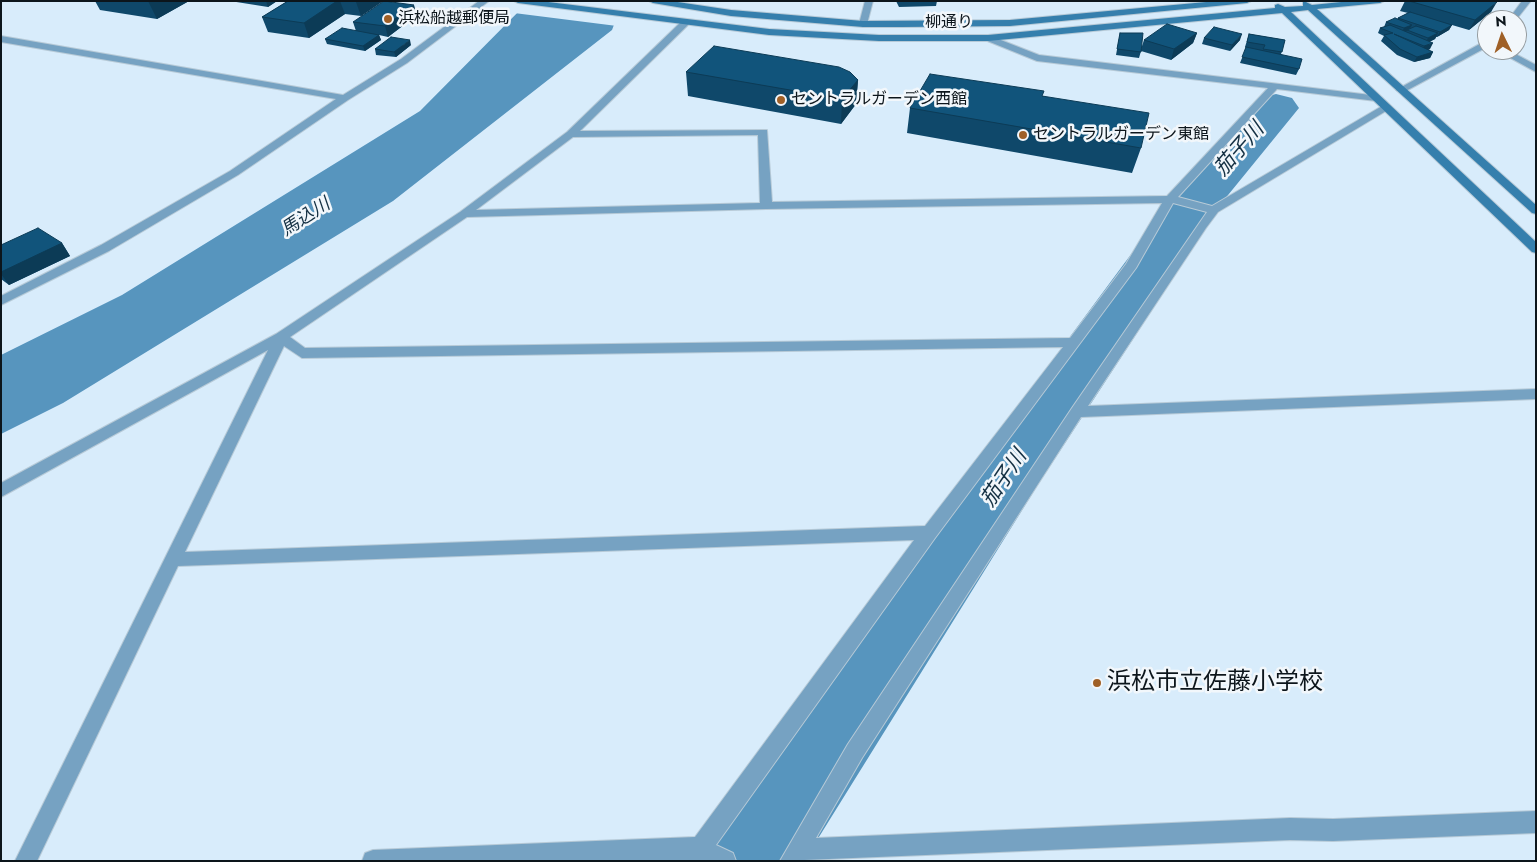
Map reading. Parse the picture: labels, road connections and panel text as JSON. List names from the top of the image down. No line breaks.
{"streets":{"street":["柳通り"]},"water":["茄子川","馬込川"],"places":["浜松船越郵便局","セントラルガーデン西館","セントラルガーデン東館","浜松市立佐藤小学校"],"north":"top"}
